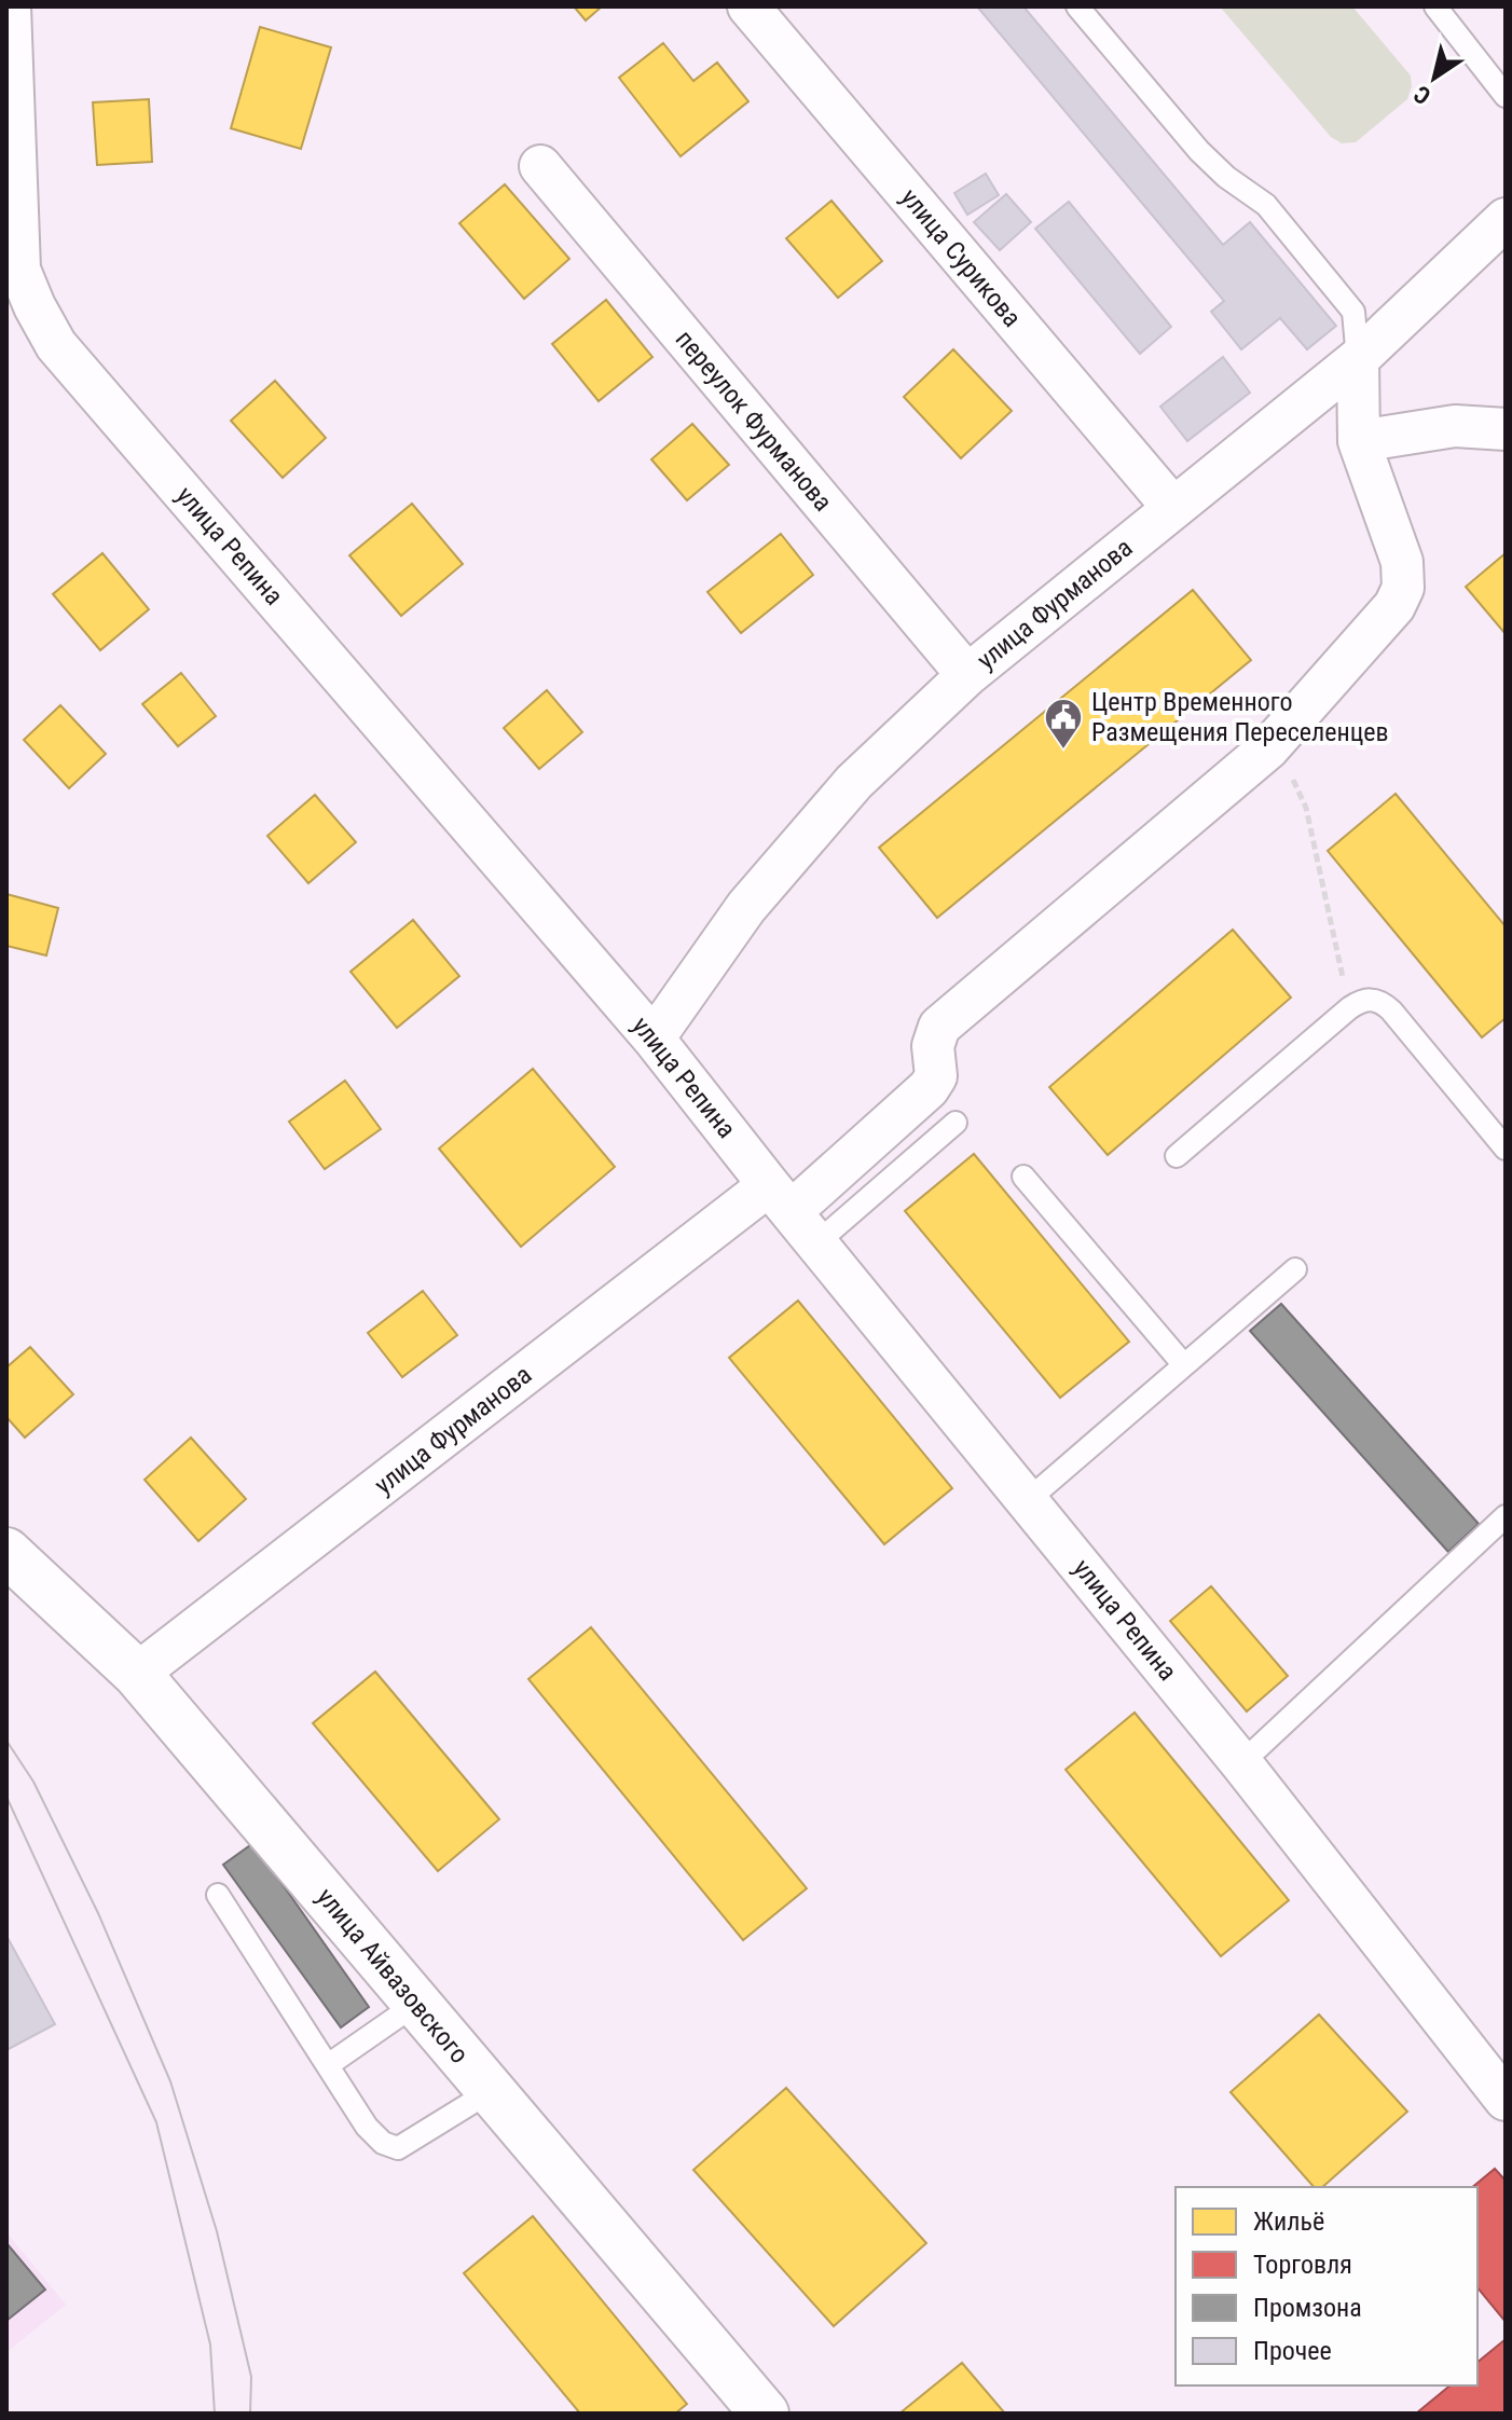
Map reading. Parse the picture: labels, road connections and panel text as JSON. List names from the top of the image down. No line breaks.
{"streets":{"street":["улица Сурикова","переулок Фурманова","улица Репина","улица Фурманова","улица Айвазовского"]},"crossings":[["улица Сурикова","улица Фурманова"],["переулок Фурманова","улица Фурманова"],["улица Репина","улица Фурманова"],["улица Фурманова","улица Айвазовского"]],"places":{"public building":["Центр Временного Размещения Переселенцев"]},"legend":["Жильё","Торговля","Промзона","Прочее"],"north":"bottom left"}
